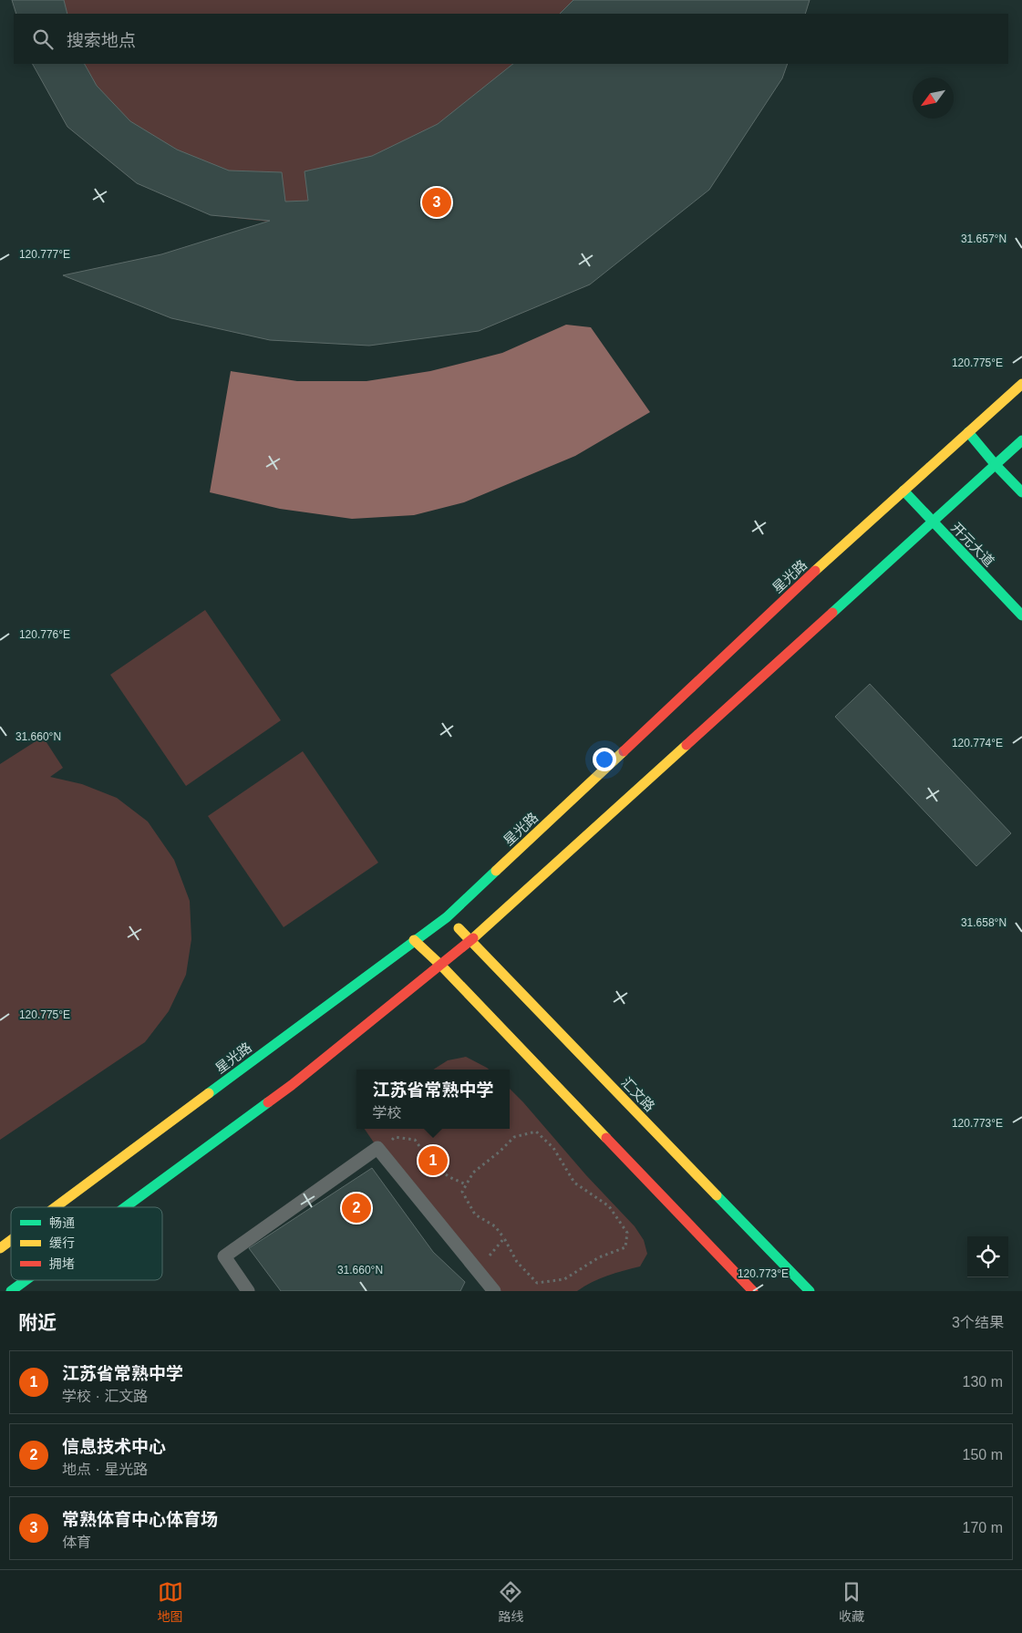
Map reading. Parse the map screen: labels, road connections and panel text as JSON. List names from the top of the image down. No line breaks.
{"streets":{"street":["开元大道","星光路","汇文路"]},"crossings":[["开元大道","星光路"],["星光路","汇文路"]],"legend":["畅通","缓行","拥堵"],"north":"bottom left","page":{"search":"搜索地点","pins":["3","1","2"],"popup":["江苏省常熟中学","学校"],"heading":["附近","3个结果"],"list":[{"mark":"1","name":"江苏省常熟中学","note":"学校 · 汇文路","value":"130 m"},{"mark":"2","name":"信息技术中心","note":"地点 · 星光路","value":"150 m"},{"mark":"3","name":"常熟体育中心体育场","note":"体育","value":"170 m"}],"nav":["地图","路线","收藏"]},"coordinates":["31.657°N","120.777°E","120.775°E","120.776°E","31.660°N","120.774°E","31.658°N","120.773°E"]}
